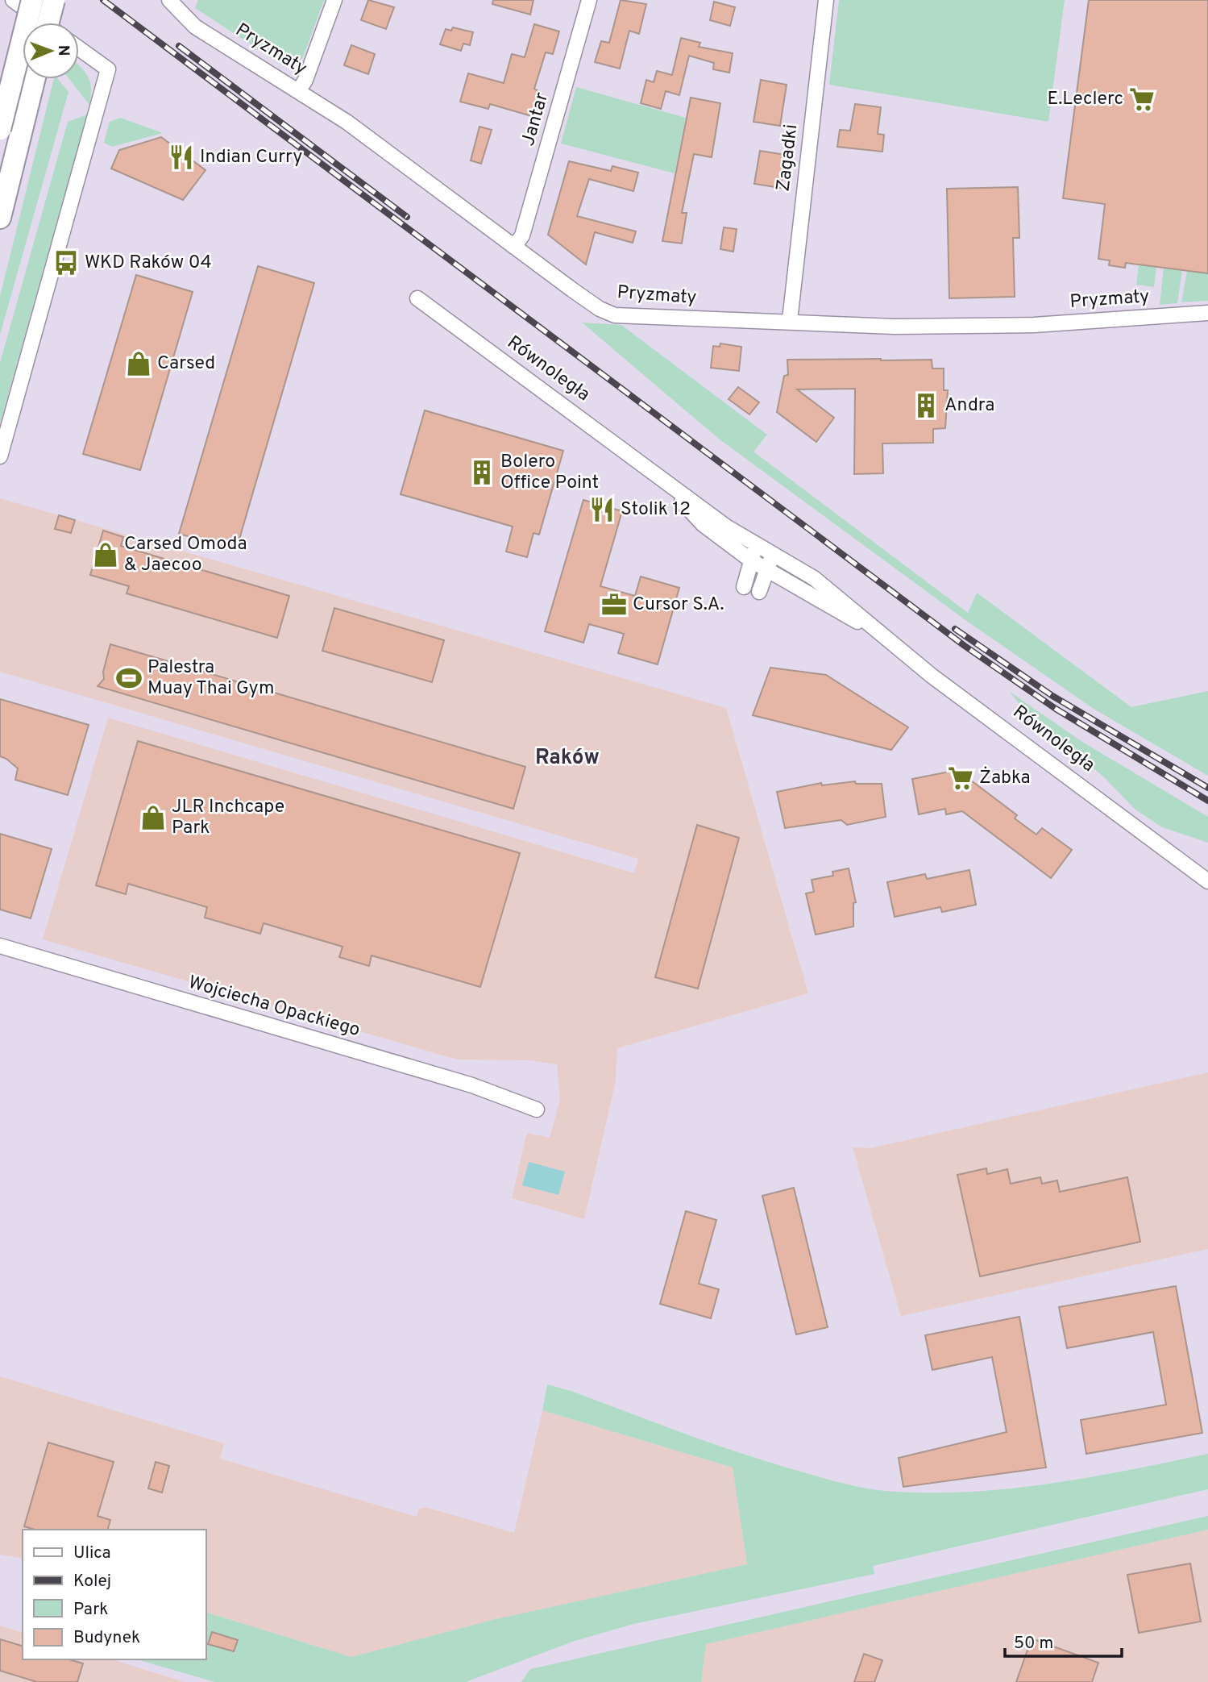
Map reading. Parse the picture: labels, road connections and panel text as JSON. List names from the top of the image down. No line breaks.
{"streets":{"street":["Pryzmaty","Jantar","Zagadki","Równoległa","Wojciecha Opackiego"]},"crossings":[["Pryzmaty","Jantar"],["Pryzmaty","Zagadki"]],"districts":["Raków"],"places":{"supermarket":["E.Leclerc","Żabka"],"restaurant":["Indian Curry","Stolik 12"],"bus stop":["WKD Raków 04"],"shop":["Carsed","Carsed Omoda & Jaecoo","JLR Inchcape Park"],"building":["Andra","Bolero Office Point"],"office":["Cursor S.A."],"sports":["Palestra Muay Thai Gym"]},"legend":["Ulica","Kolej","Park","Budynek"],"scale_bar":"50 m","north":"right"}
